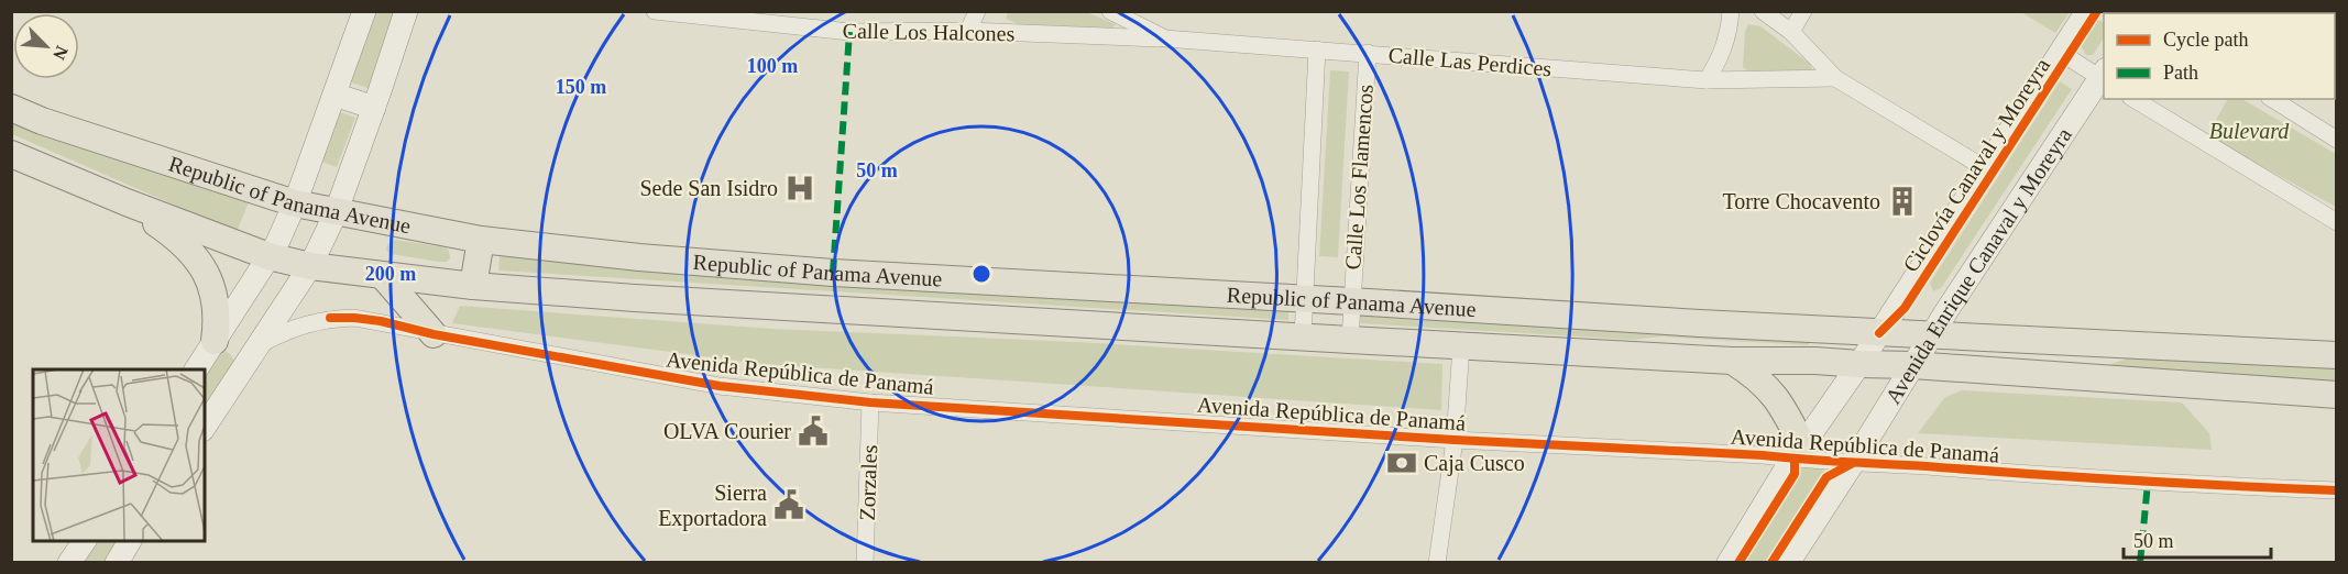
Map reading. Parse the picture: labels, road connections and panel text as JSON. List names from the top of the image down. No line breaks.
{"streets":{"main road":["Republic of Panama Avenue"],"street":["Calle Los Halcones","Calle Las Perdices","Calle Los Flamencos","Avenida Enrique Canaval y Moreyra","Avenida República de Panamá","Zorzales"],"cycle path":["Ciclovía Canaval y Moreyra"]},"crossings":[["Calle Los Halcones","Calle Las Perdices"],["Calle Las Perdices","Calle Los Flamencos"],["Calle Los Flamencos","Republic of Panama Avenue"],["Avenida Enrique Canaval y Moreyra","Avenida República de Panamá"],["Avenida República de Panamá","Zorzales"]],"parks":["Bulevard"],"places":{"hospital":["Sede San Isidro"],"building":["Torre Chocavento"],"public building":["OLVA Courier","Sierra Exportadora"],"bank":["Caja Cusco"]},"legend":["Cycle path","Path"],"scale_bar":"50 m","north":"bottom right","rings":["100 m","150 m","50 m","200 m"]}
